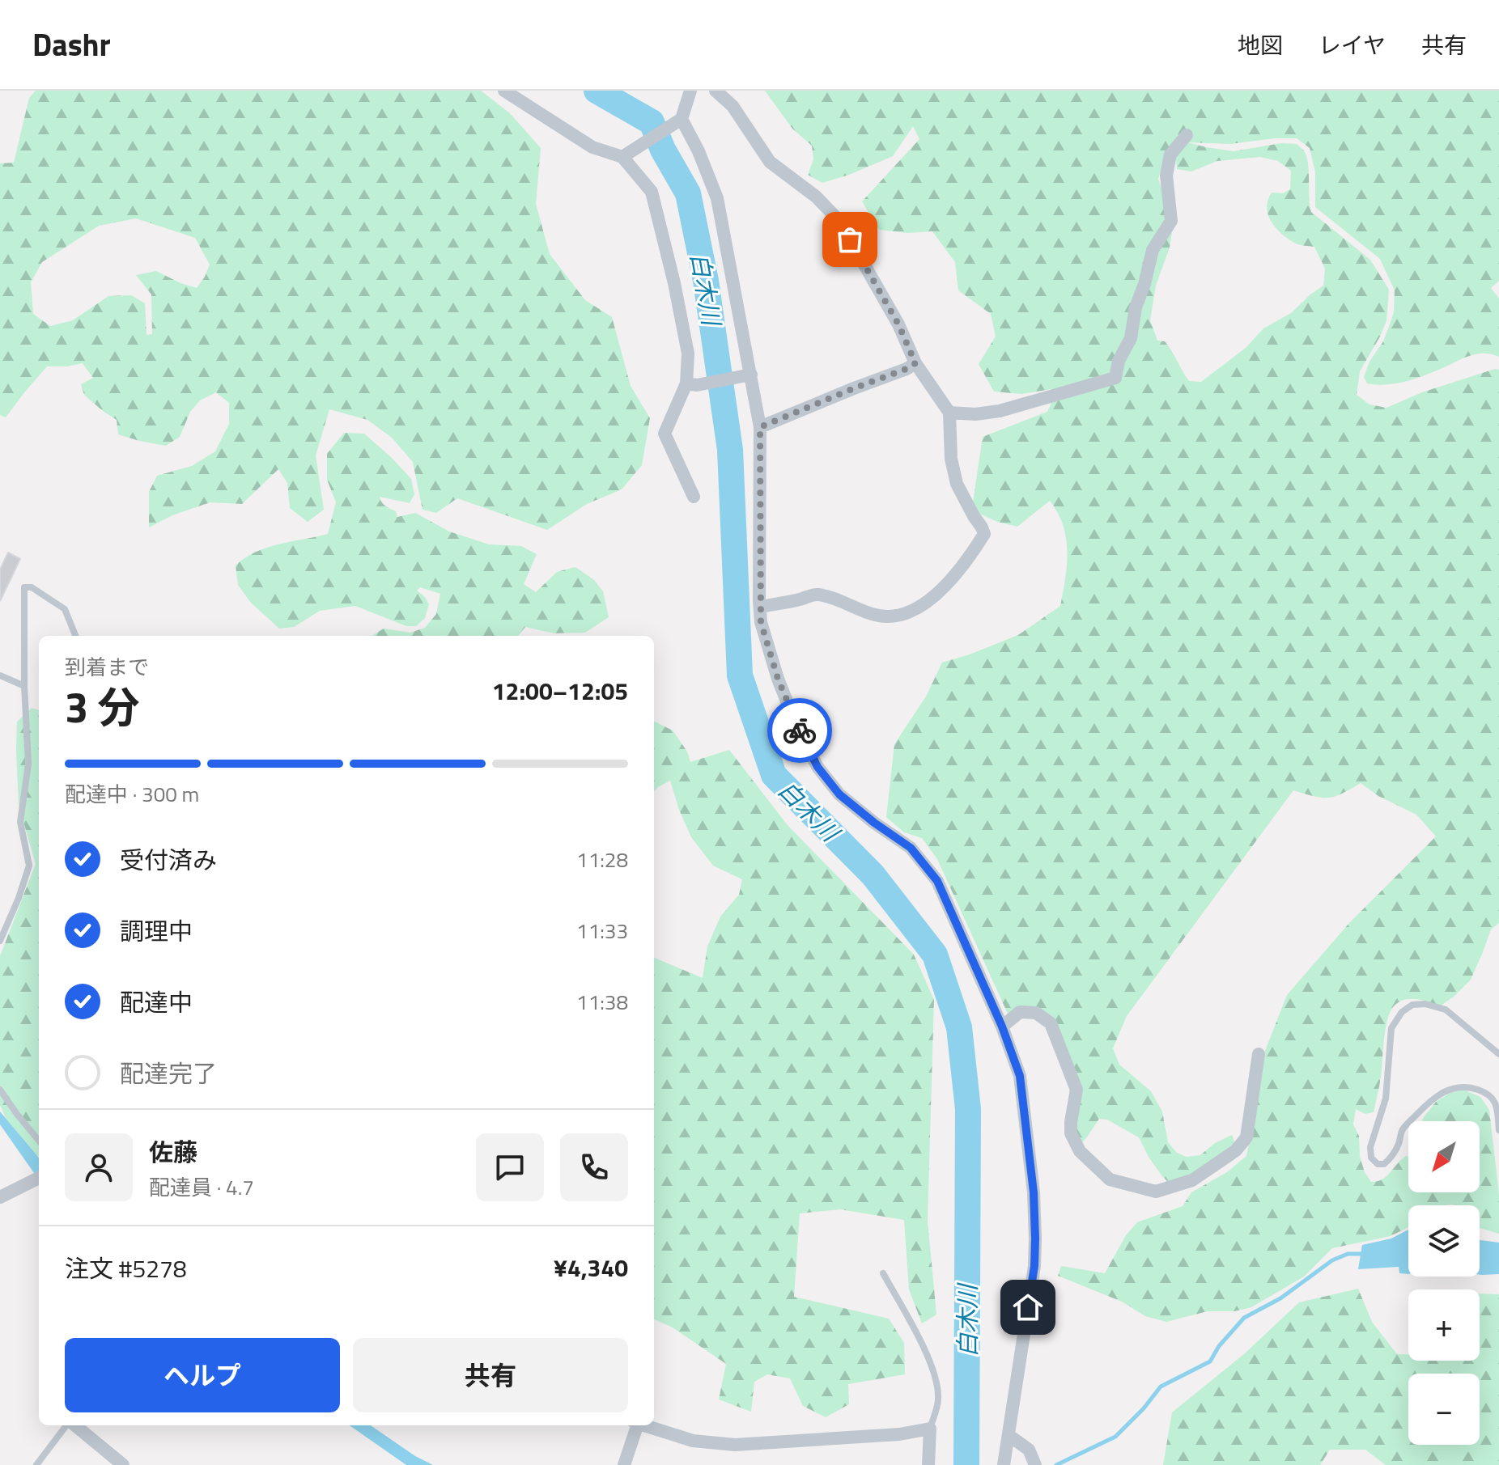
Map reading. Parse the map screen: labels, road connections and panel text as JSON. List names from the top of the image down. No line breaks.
{"water":["白木川"],"north":"bottom left","page":{"header":"Dashr","nav":["地図","レイヤ","共有"],"heading":["3 分","到着まで","12:00–12:05"],"panel":["佐藤","配達員 · 4.7","注文 #5278","¥4,340"],"bar":"配達中 · 300 m","list":[["受付済み","11:28"],["調理中","11:33"],["配達中","11:38"],"配達完了"],"map_buttons":["+","−"],"buttons":["ヘルプ","共有"]}}
